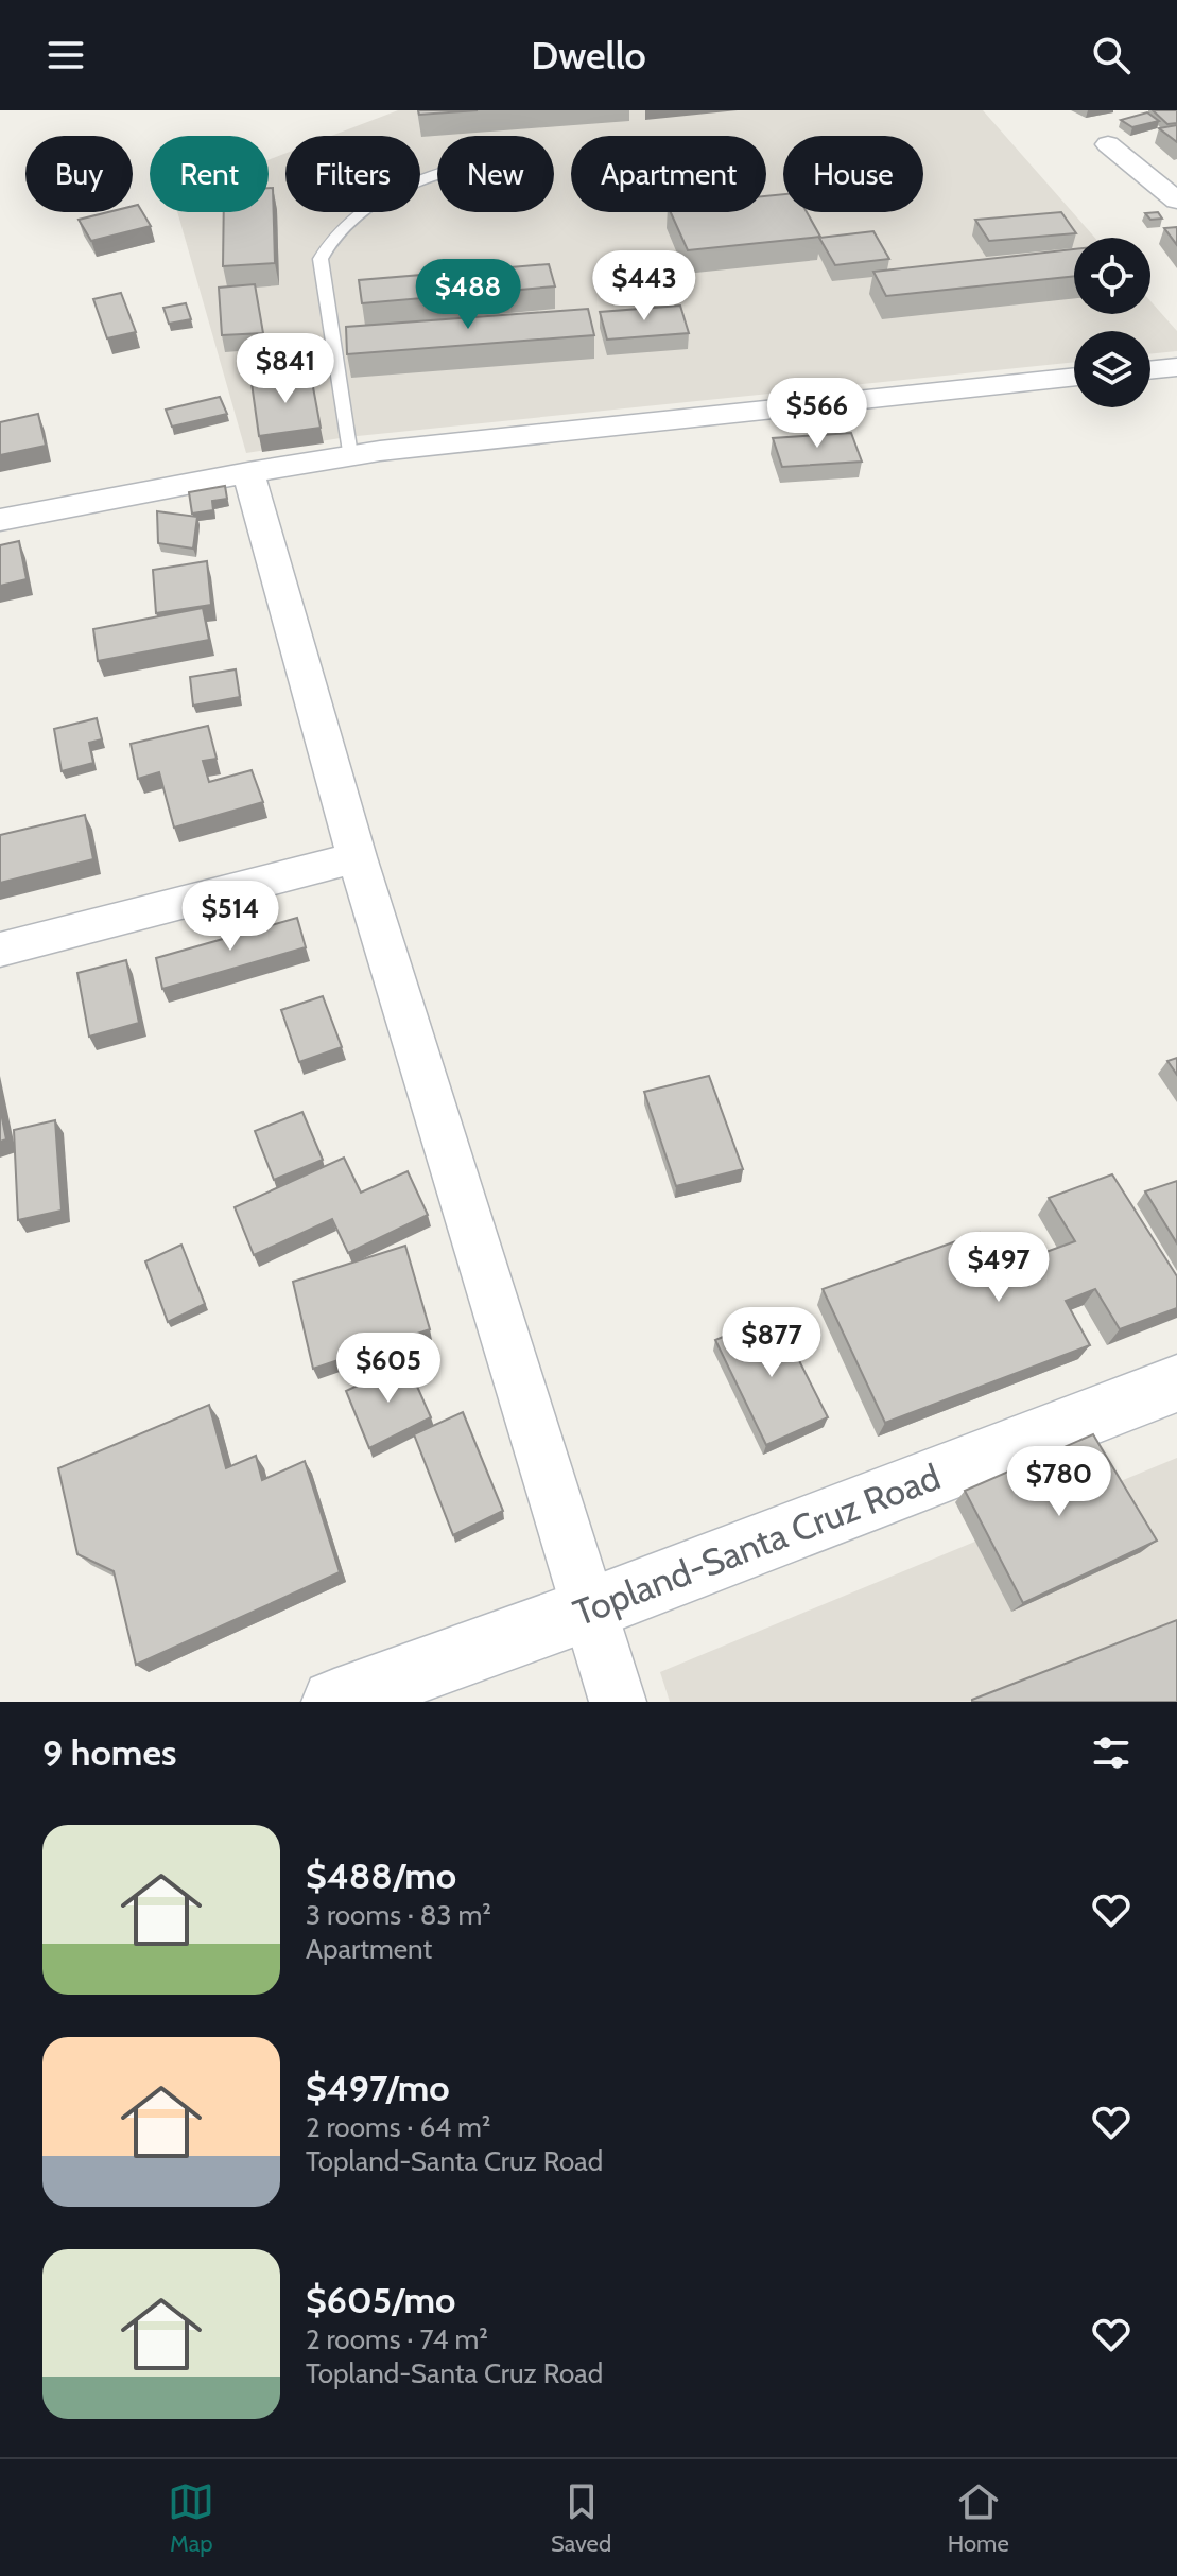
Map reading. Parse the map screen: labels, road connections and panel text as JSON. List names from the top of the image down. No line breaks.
{"streets":{"main road":["Topland-Santa Cruz Road"]},"page":{"header":"Dwello","chip":["Buy","Rent","Filters","New","Apartment","House"],"price":["$443","$488","$841","$566","$514","$497","$877","$605","$780"],"heading":"9 homes","list":[{"name":"$488/mo","note":"3 rooms · 83 m² · Apartment"},{"name":"$497/mo","note":"2 rooms · 64 m² · Topland-Santa Cruz Road"},{"name":"$605/mo","note":"2 rooms · 74 m² · Topland-Santa Cruz Road"}],"tabs":["Map","Saved","Home"]}}
